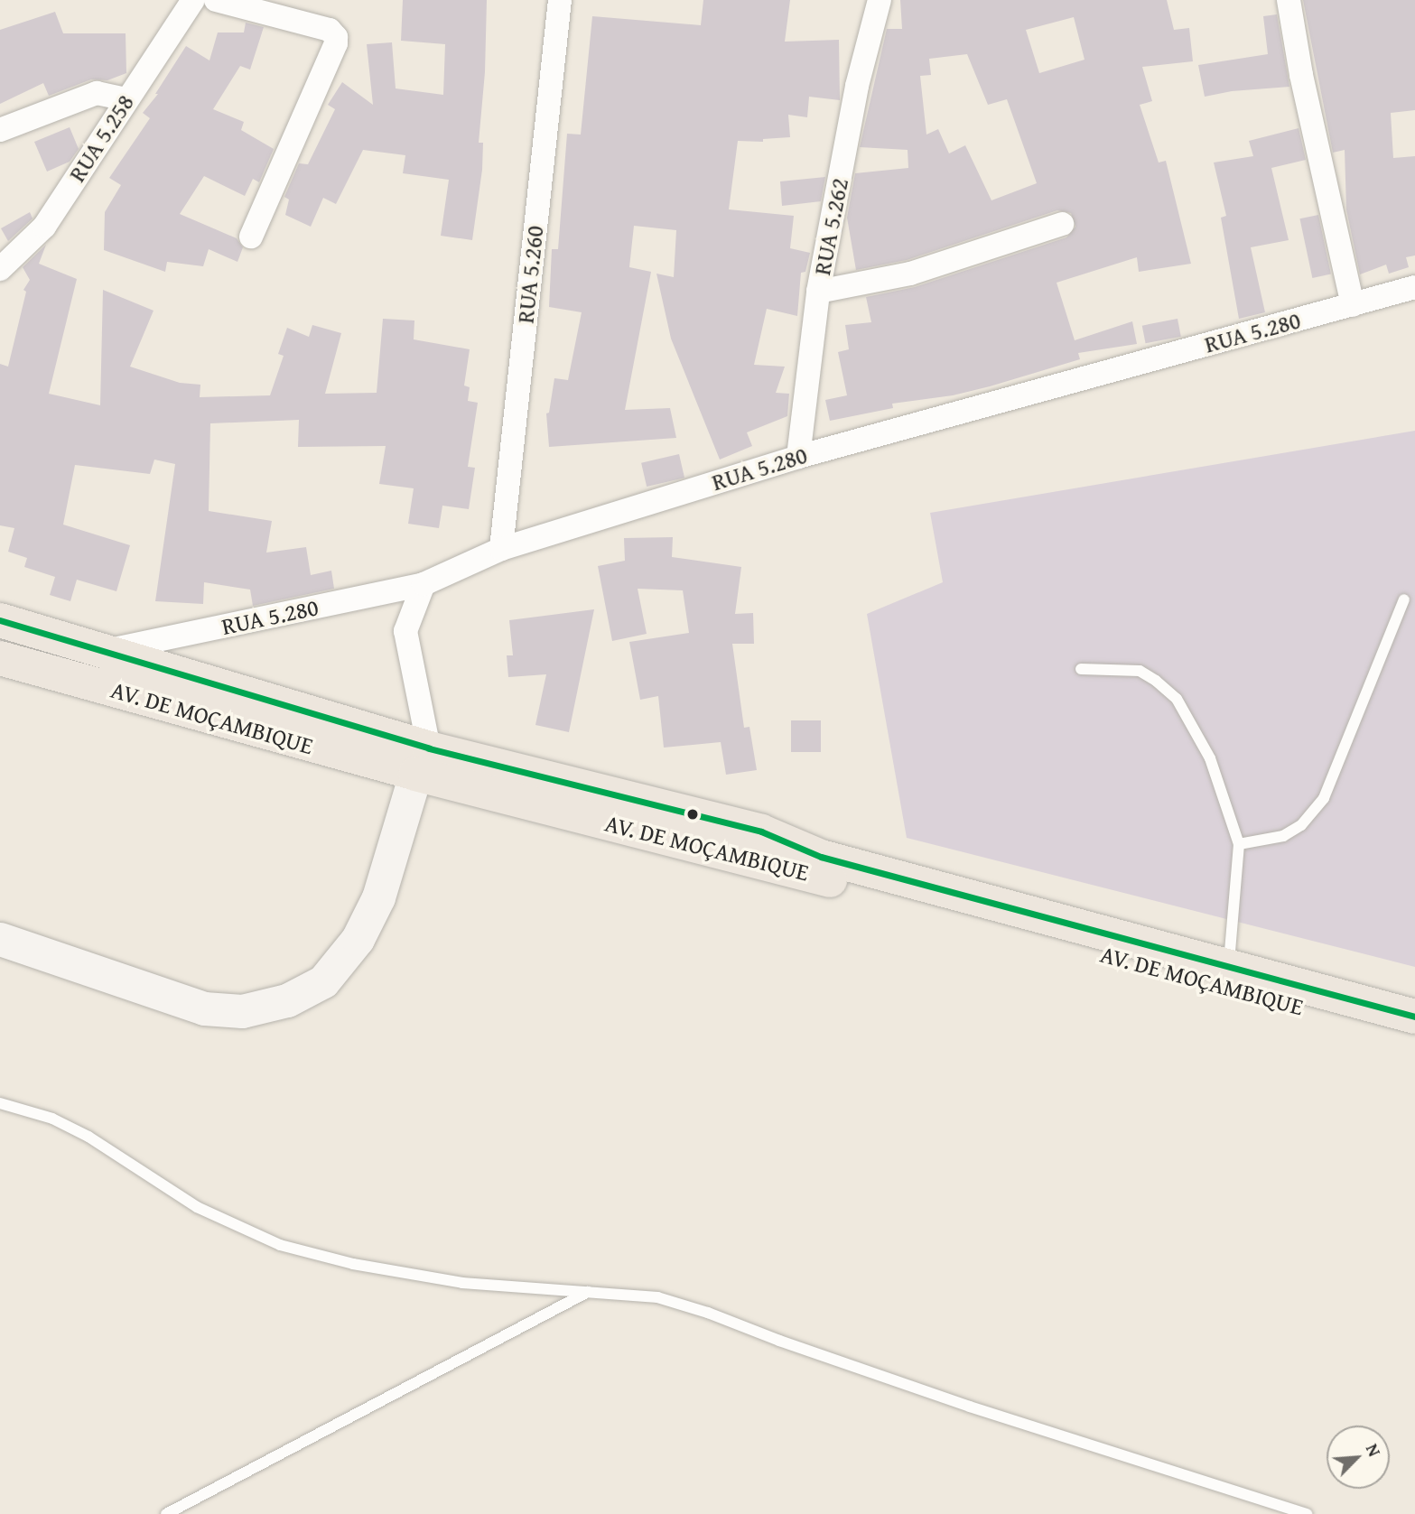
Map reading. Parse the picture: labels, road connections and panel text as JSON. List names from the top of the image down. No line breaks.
{"streets":{"highway":["AV. DE MOÇAMBIQUE"],"street":["RUA 5.258","RUA 5.262","RUA 5.260","RUA 5.280"]},"crossings":[["RUA 5.262","RUA 5.280"],["RUA 5.260","RUA 5.280"],["RUA 5.280","AV. DE MOÇAMBIQUE"]],"north":"top right"}
